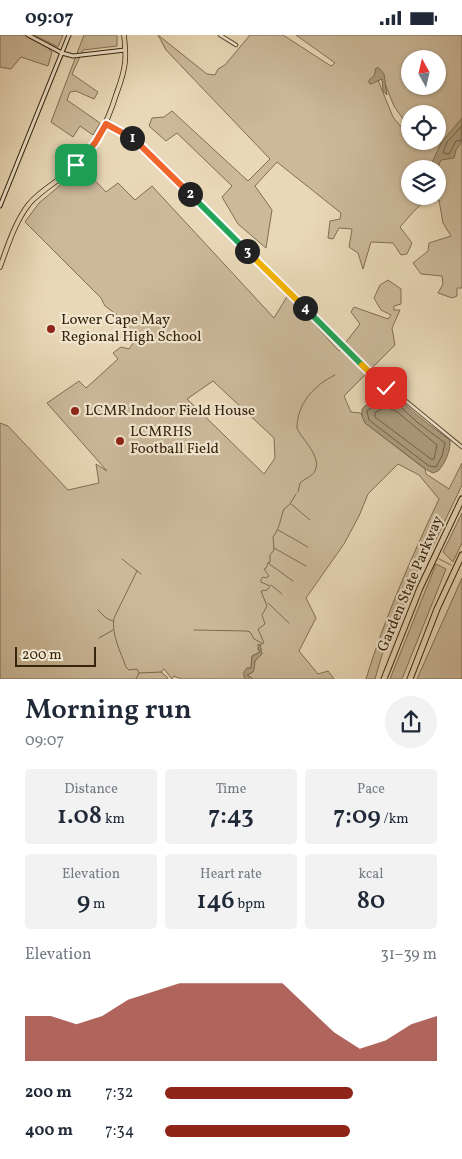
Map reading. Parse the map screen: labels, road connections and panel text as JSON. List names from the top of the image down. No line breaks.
{"streets":{"highway":["Garden State Parkway"]},"places":["Lower Cape May Regional High School","LCMR Indoor Field House","LCMRHS Football Field"],"scale_bar":"200 m","north":"top","page":{"status":"09:07","pins":["1","2","3","4"],"scale":"200 m","heading":["Morning run","09:07"],"stats":[["Distance","1.08 km"],["Time","7:43"],["Pace","7:09 /km"],["Elevation","9 m"],["Heart rate","146 bpm"],["kcal","80"]],"chart":["Elevation","31–39 m"],"list":[{"name":"200 m","note":"7:32"},{"name":"400 m","note":"7:34"}]}}
